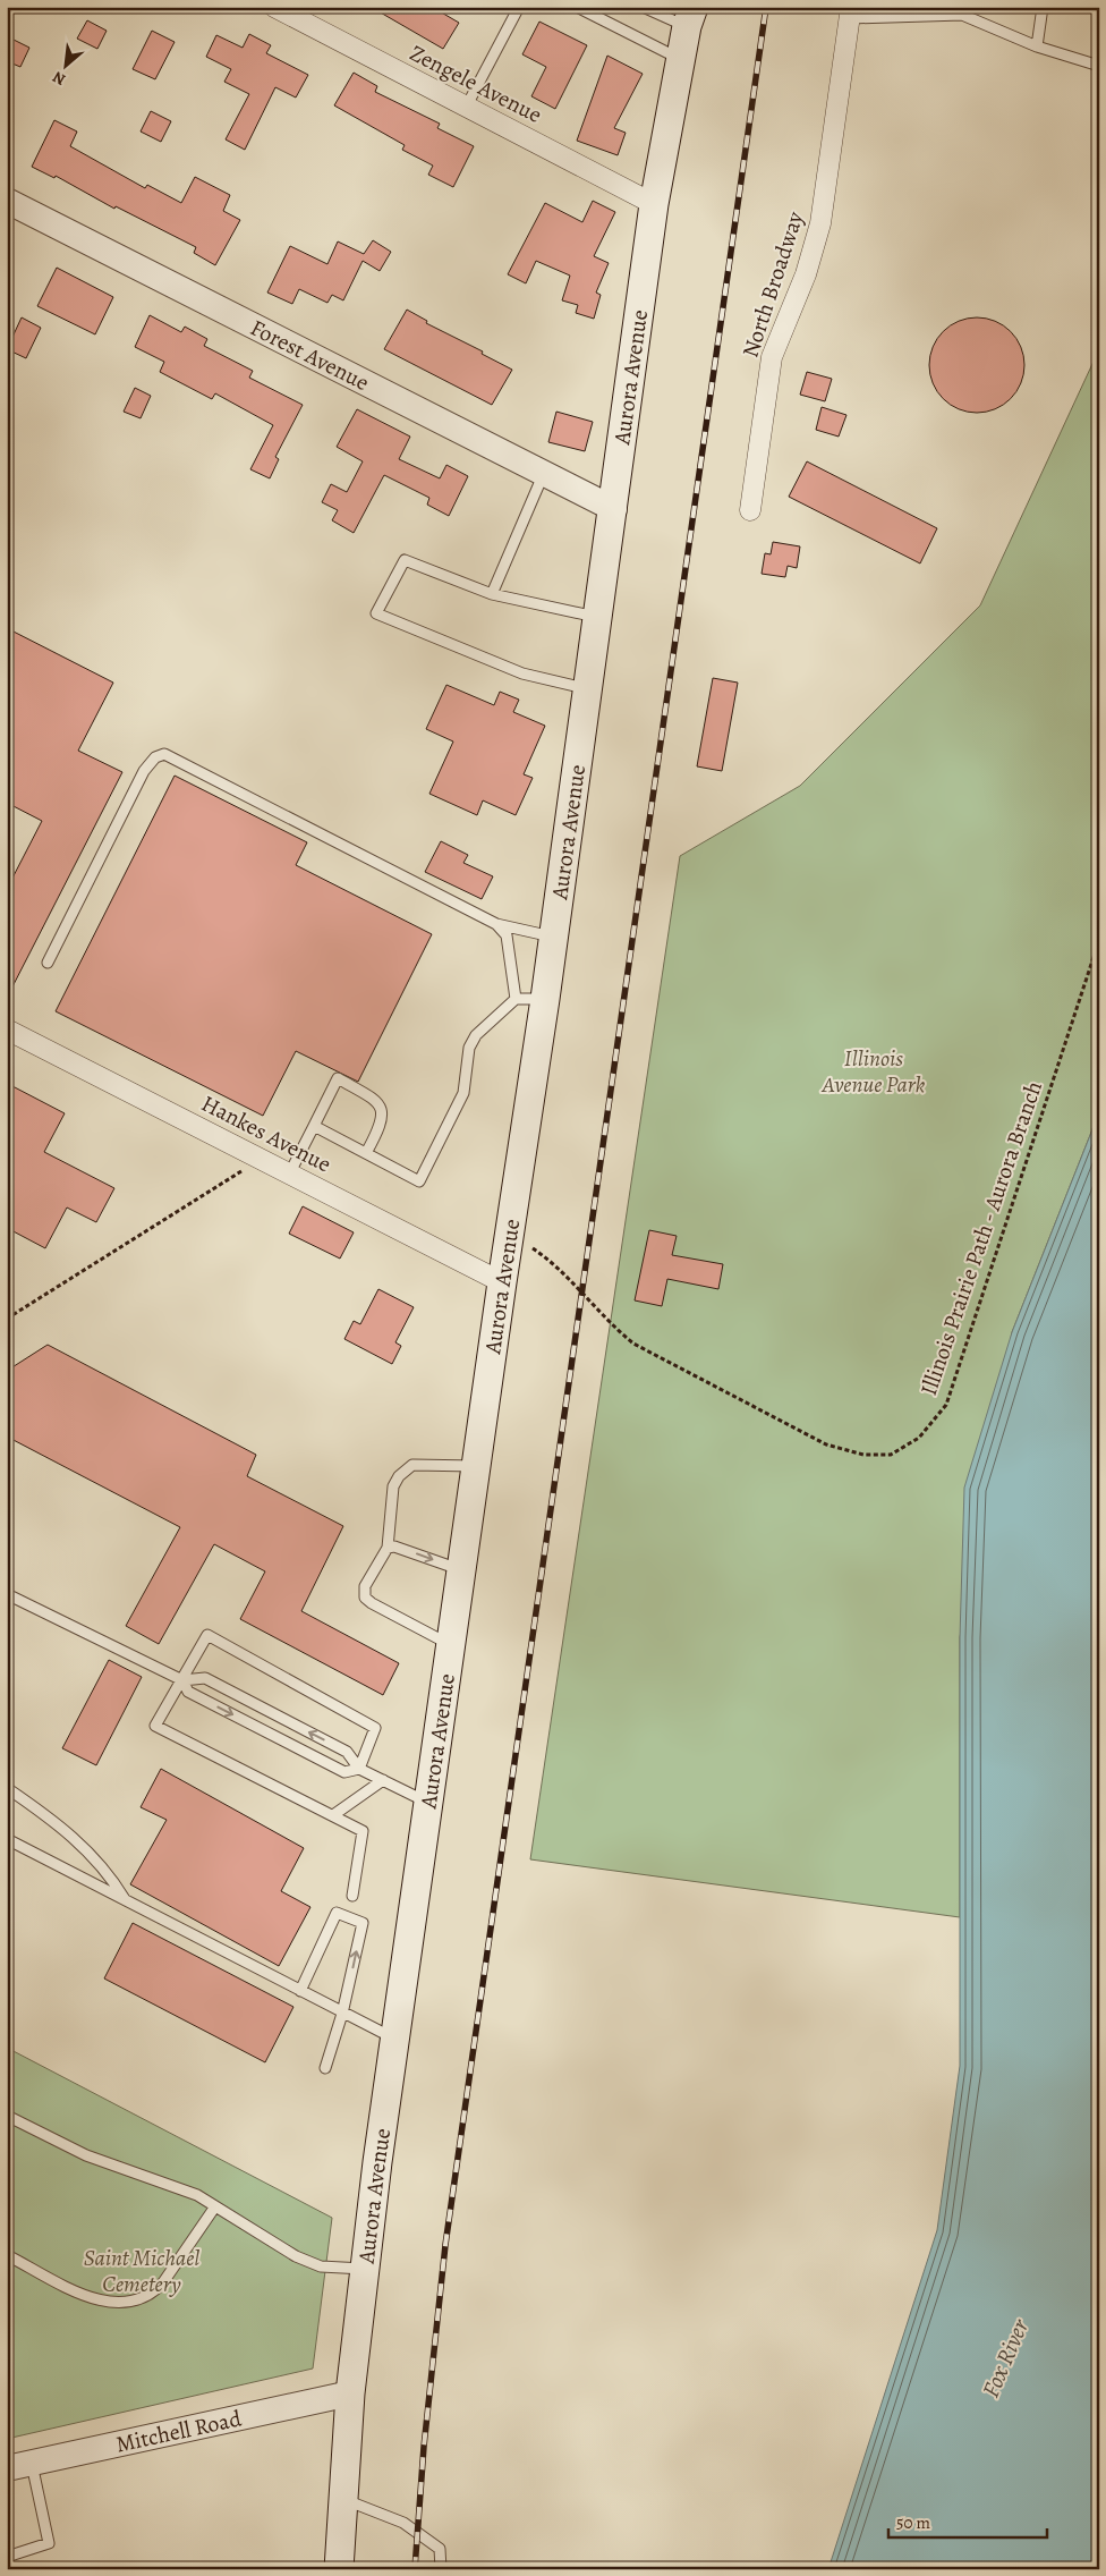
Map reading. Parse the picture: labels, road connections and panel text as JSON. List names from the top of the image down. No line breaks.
{"streets":{"main road":["Aurora Avenue"],"street":["Zengele Avenue","North Broadway","Forest Avenue","Hankes Avenue","Mitchell Road"],"path":["Illinois Prairie Path - Aurora Branch"]},"crossings":[["Zengele Avenue","Aurora Avenue"],["Forest Avenue","Aurora Avenue"],["Aurora Avenue","Hankes Avenue"],["Aurora Avenue","Illinois Prairie Path - Aurora Branch"],["Aurora Avenue","Mitchell Road"]],"water":["Fox River"],"parks":["Illinois Avenue Park","Saint Michael Cemetery"],"scale_bar":"50 m","north":"bottom left"}
